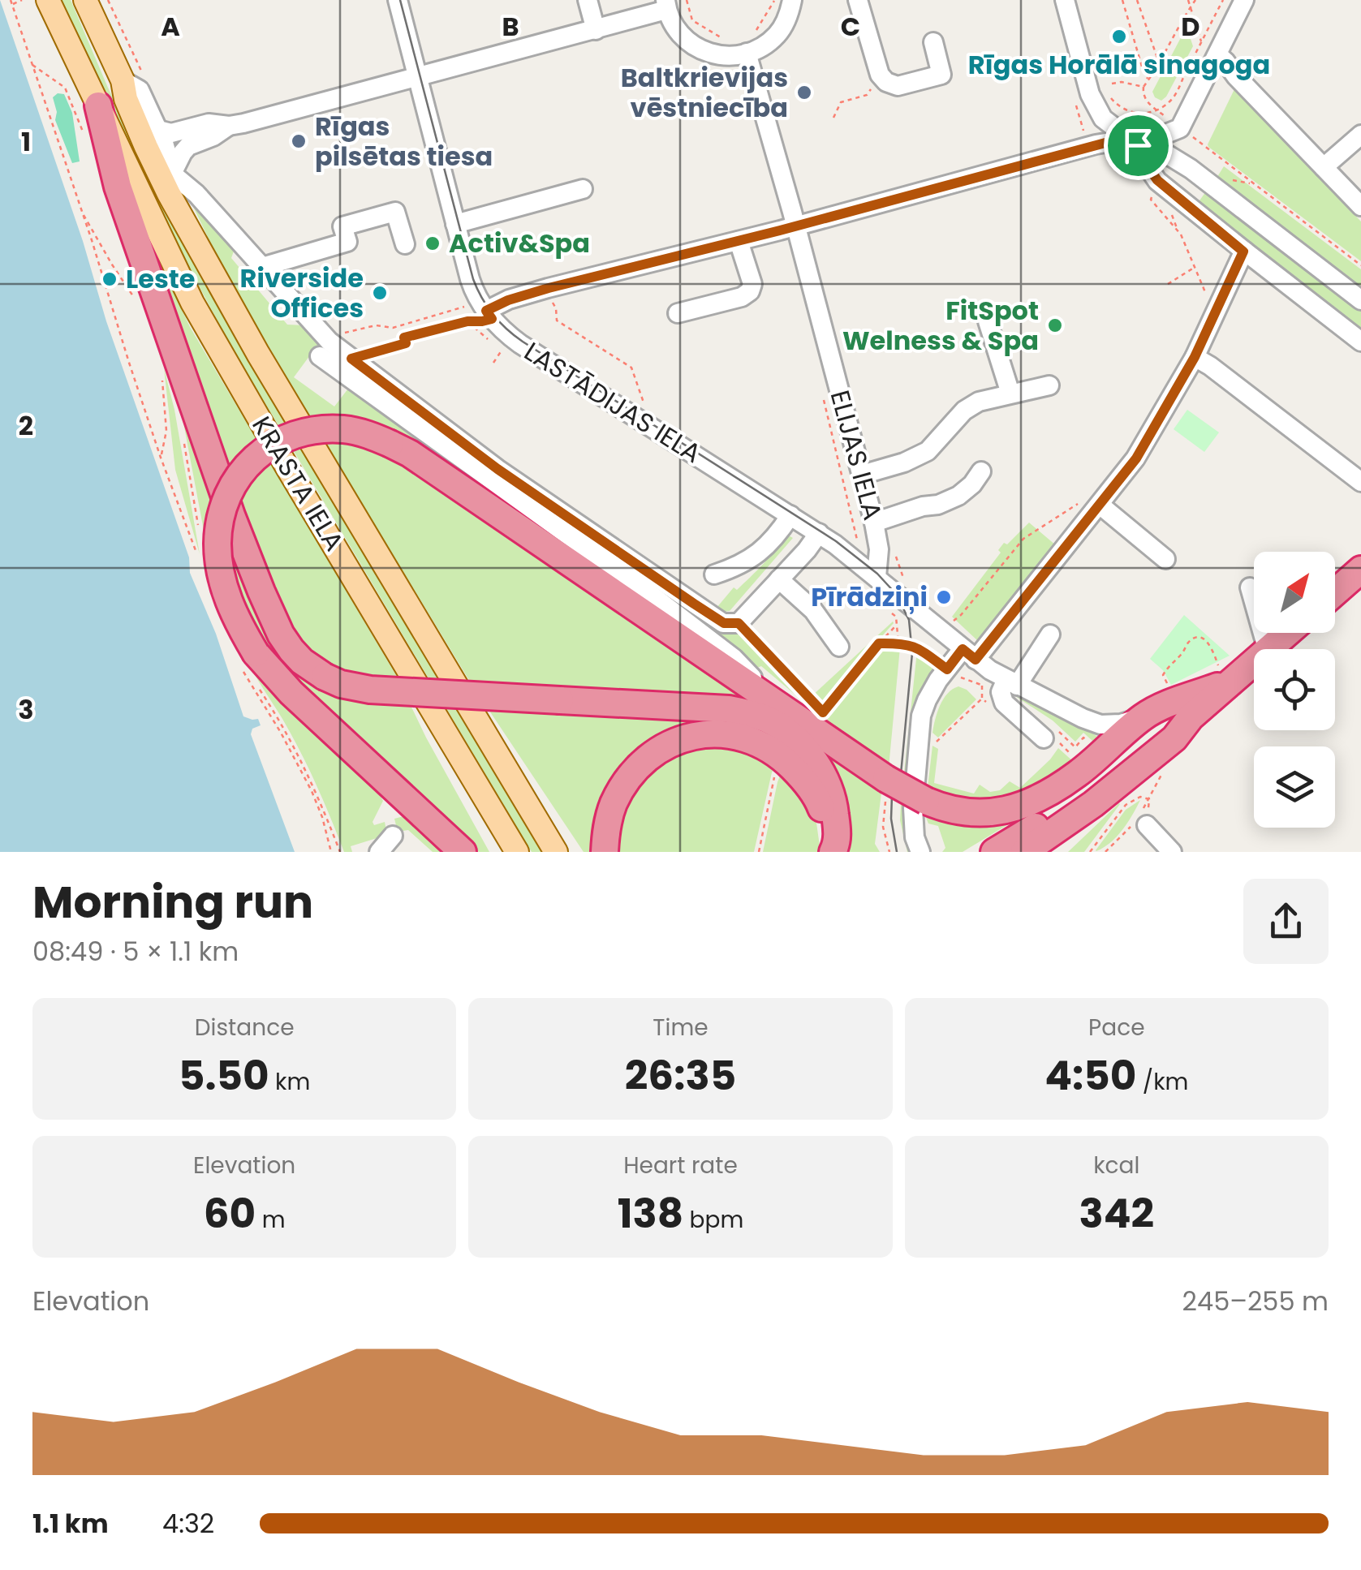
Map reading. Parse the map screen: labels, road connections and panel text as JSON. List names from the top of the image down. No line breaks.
{"streets":{"main road":["KRASTA IELA"],"street":["LASTĀDIJAS IELA","ELIJAS IELA"]},"crossings":[["LASTĀDIJAS IELA","ELIJAS IELA"]],"places":["Rīgas Horālā sinagoga","Baltkrievijas vēstniecība","Rīgas pilsētas tiesa","Activ&Spa","Leste","Riverside Offices","FitSpot Welness & Spa","Pīrādziņi"],"north":"top right","page":{"heading":["Morning run","08:49 · 5 × 1.1 km"],"stats":[["Distance","5.50 km"],["Time","26:35"],["Pace","4:50 /km"],["Elevation","60 m"],["Heart rate","138 bpm"],["kcal","342"]],"chart":["Elevation","245–255 m"],"list":[{"name":"1.1 km","note":"4:32"}]},"grid":{"columns":["A","B","C","D"],"rows":["1","2","3"]}}
